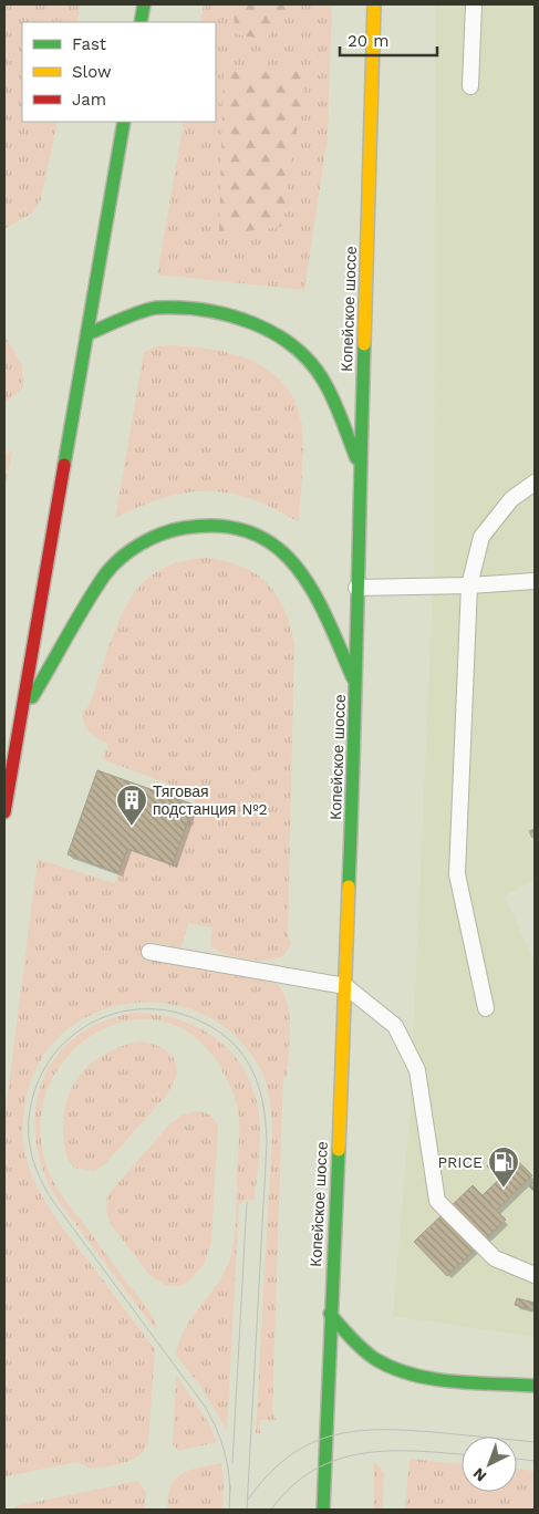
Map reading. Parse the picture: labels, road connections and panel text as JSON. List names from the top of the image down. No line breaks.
{"streets":{"main road":["Копейское шоссе"]},"places":{"building":["Тяговая подстанция №2"],"fuel station":["PRICE"]},"legend":["Fast","Slow","Jam"],"scale_bar":"20 m","north":"bottom left"}
